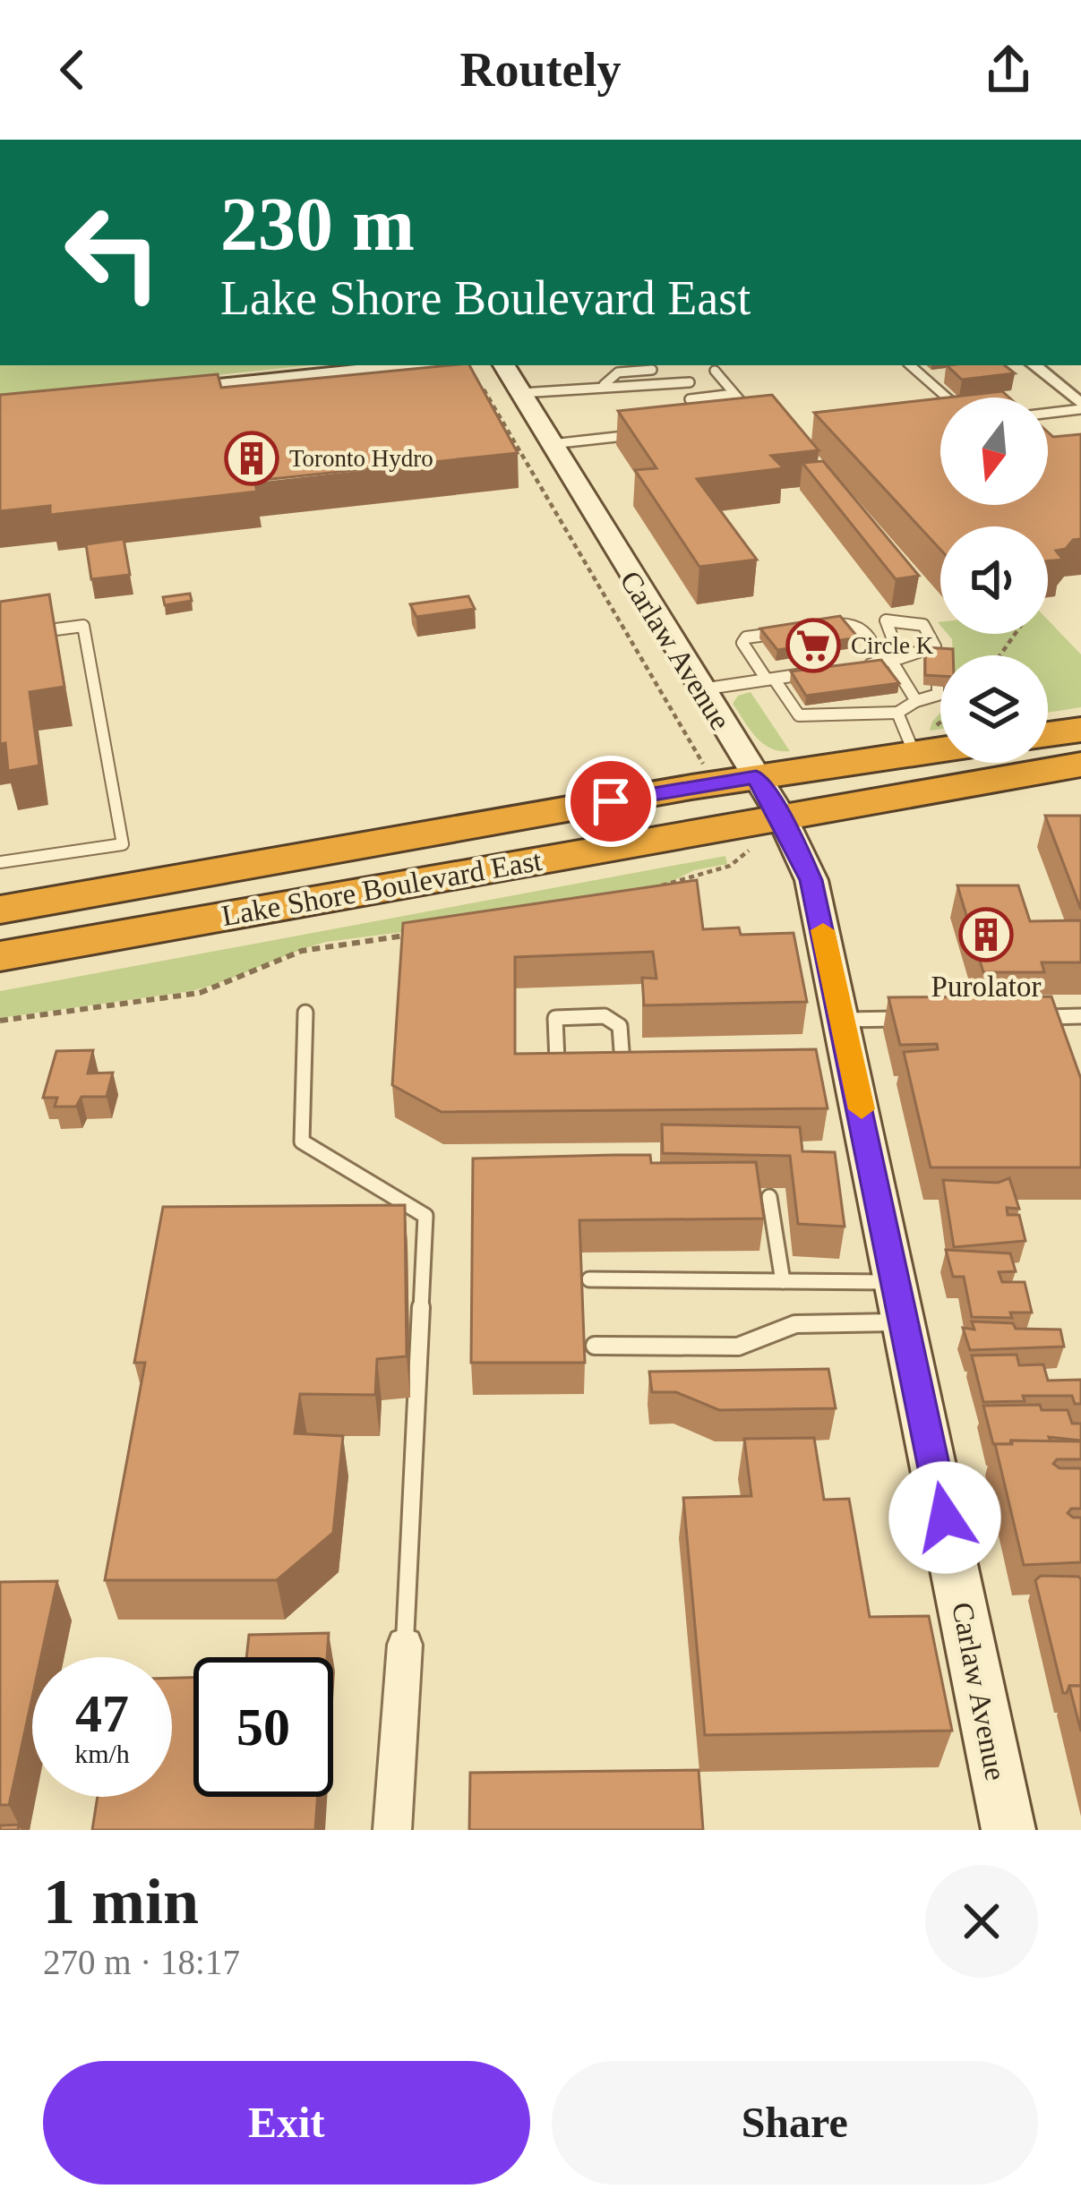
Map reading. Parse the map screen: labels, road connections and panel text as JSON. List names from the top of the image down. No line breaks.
{"streets":{"highway":["Lake Shore Boulevard East"],"main road":["Carlaw Avenue"]},"crossings":[["Carlaw Avenue","Lake Shore Boulevard East"]],"places":{"building":["Toronto Hydro","Purolator"],"supermarket":["Circle K"]},"north":"bottom","page":{"header":"Routely","turn":["230 m","Lake Shore Boulevard East"],"speed":"47 km/h","limit":"50","heading":["1 min","270 m · 18:17"],"buttons":["Exit","Share"]}}
